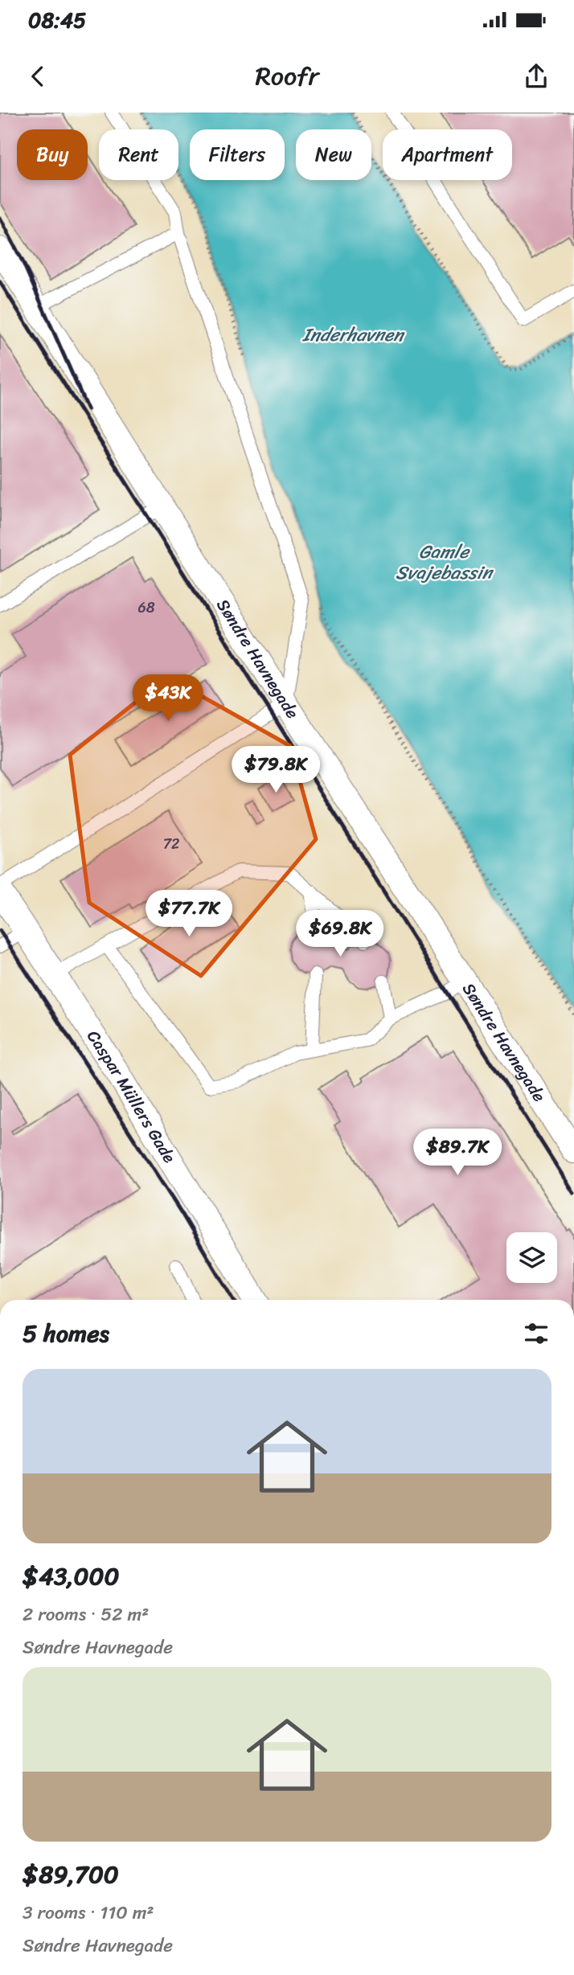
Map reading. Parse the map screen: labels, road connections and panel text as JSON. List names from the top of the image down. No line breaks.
{"streets":{"street":["Søndre Havnegade","Caspar Müllers Gade"]},"water":["Inderhavnen","Gamle Svajebassin"],"house_numbers":["68","72"],"page":{"status":"08:45","header":"Roofr","chip":["Buy","Rent","Filters","New","Apartment"],"price":["$43K","$79.8K","$77.7K","$69.8K","$89.7K"],"heading":"5 homes","list":[{"name":"$43,000","note":"2 rooms · 52 m² · Søndre Havnegade"},{"name":"$89,700","note":"3 rooms · 110 m² · Søndre Havnegade"}]}}
